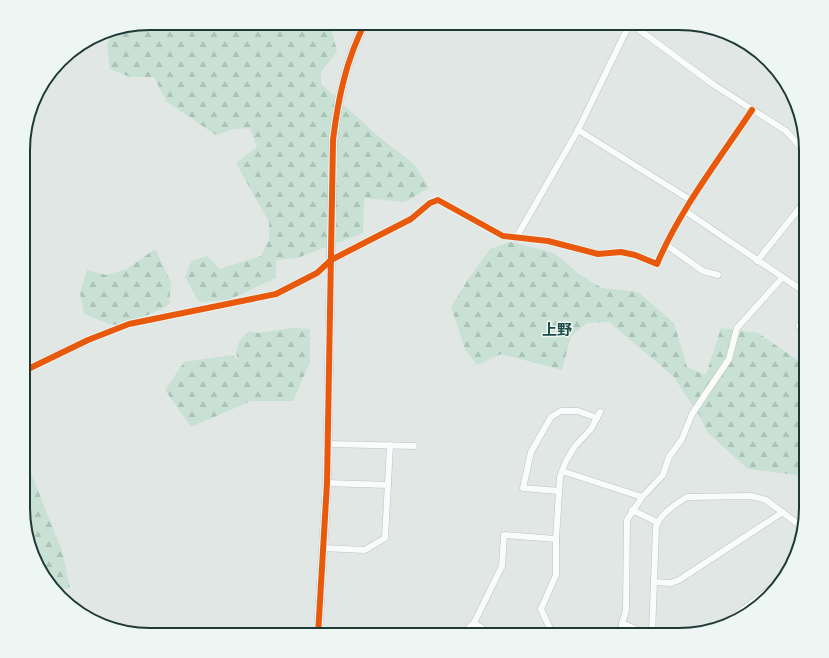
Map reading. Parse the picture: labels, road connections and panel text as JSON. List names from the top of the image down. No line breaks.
{"districts":["上野"]}
